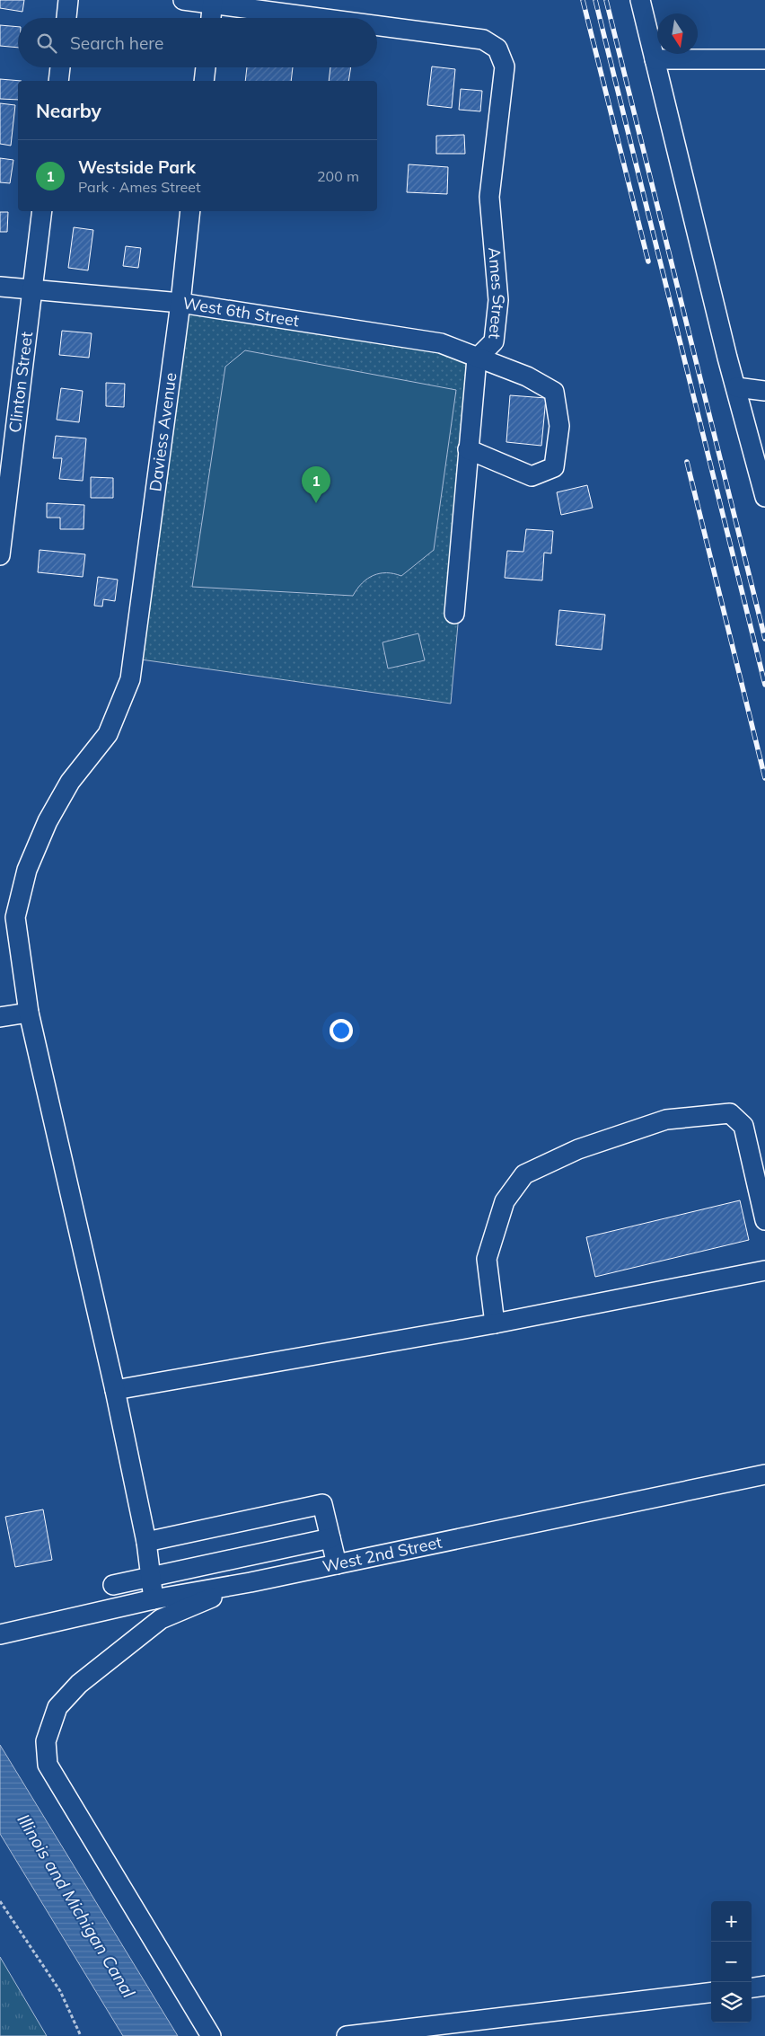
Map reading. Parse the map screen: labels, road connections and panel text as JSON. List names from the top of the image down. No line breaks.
{"streets":{"street":["Ames Street","West 6th Street","Clinton Street","Daviess Avenue","West 2nd Street"]},"crossings":[["Ames Street","West 6th Street"],["West 6th Street","Clinton Street"],["West 6th Street","Daviess Avenue"],["Daviess Avenue","West 2nd Street"]],"water":["Illinois and Michigan Canal"],"north":"bottom","page":{"search":"Search here","heading":"Nearby","list":[{"mark":"1","name":"Westside Park","note":"Park · Ames Street","value":"200 m"}],"pins":"1","map_buttons":["+","−"]}}
